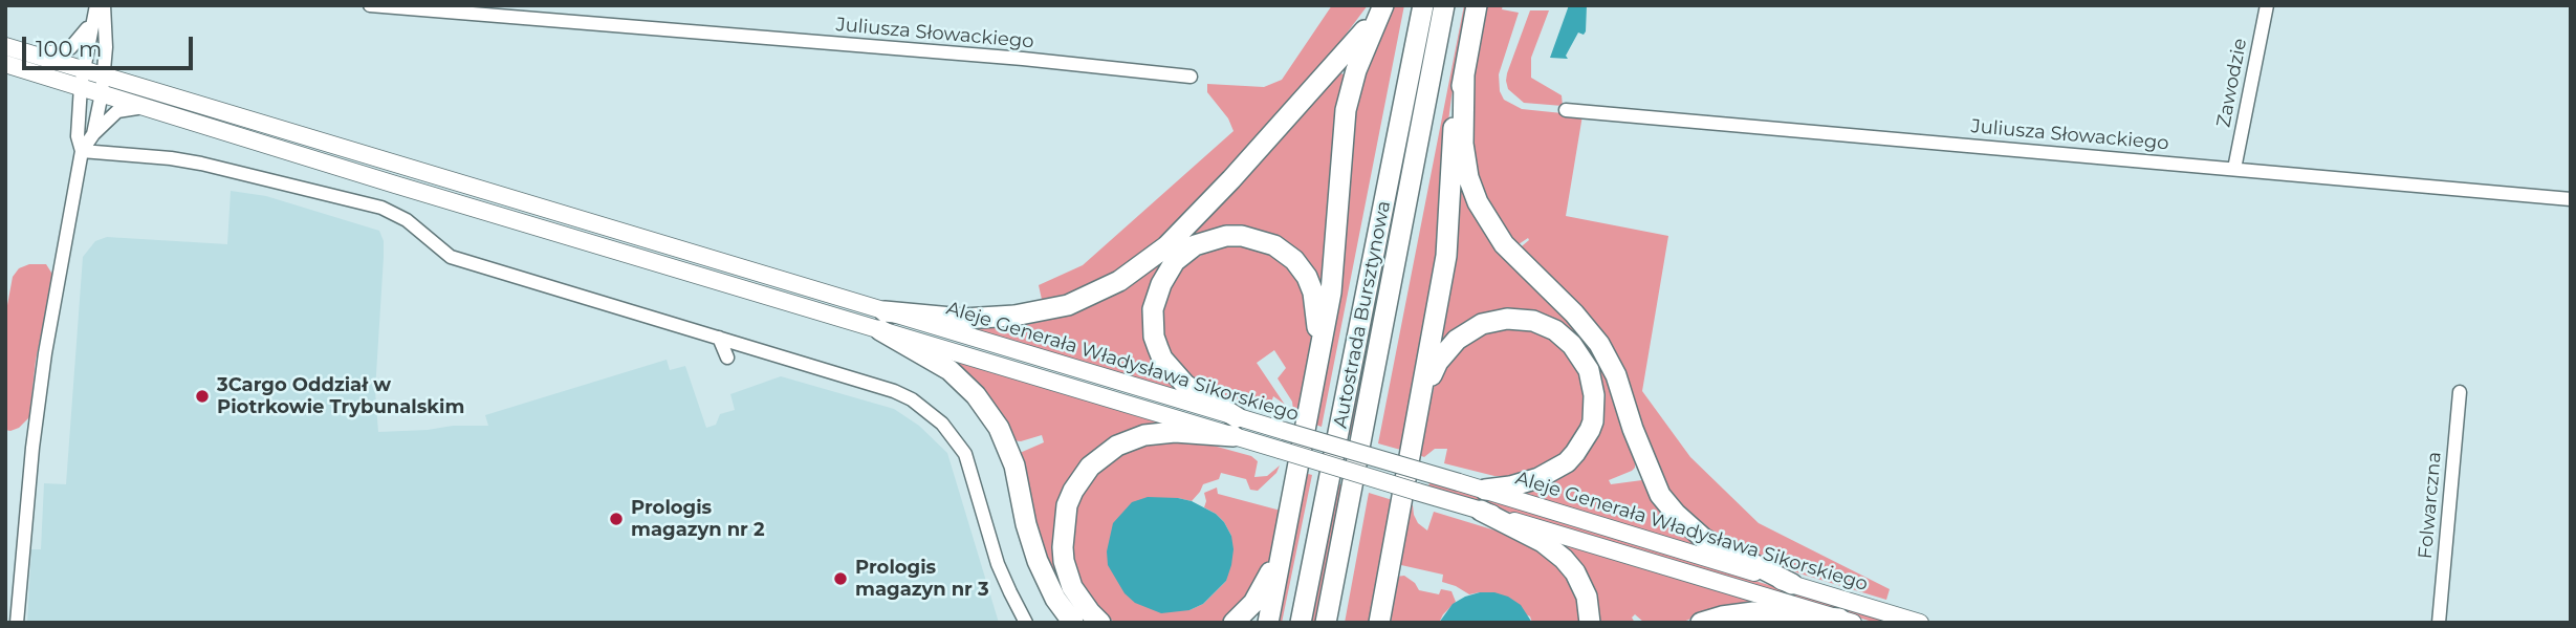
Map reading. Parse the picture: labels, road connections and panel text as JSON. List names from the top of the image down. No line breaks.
{"streets":{"highway":["Autostrada Bursztynowa"],"main road":["Aleje Generała Władysława Sikorskiego"],"street":["Juliusza Słowackiego","Zawodzie","Folwarczna"]},"crossings":[["Juliusza Słowackiego","Zawodzie"]],"places":["3Cargo Oddział w Piotrkowie Trybunalskim","Prologis magazyn nr 2","Prologis magazyn nr 3"],"scale_bar":"100 m"}
